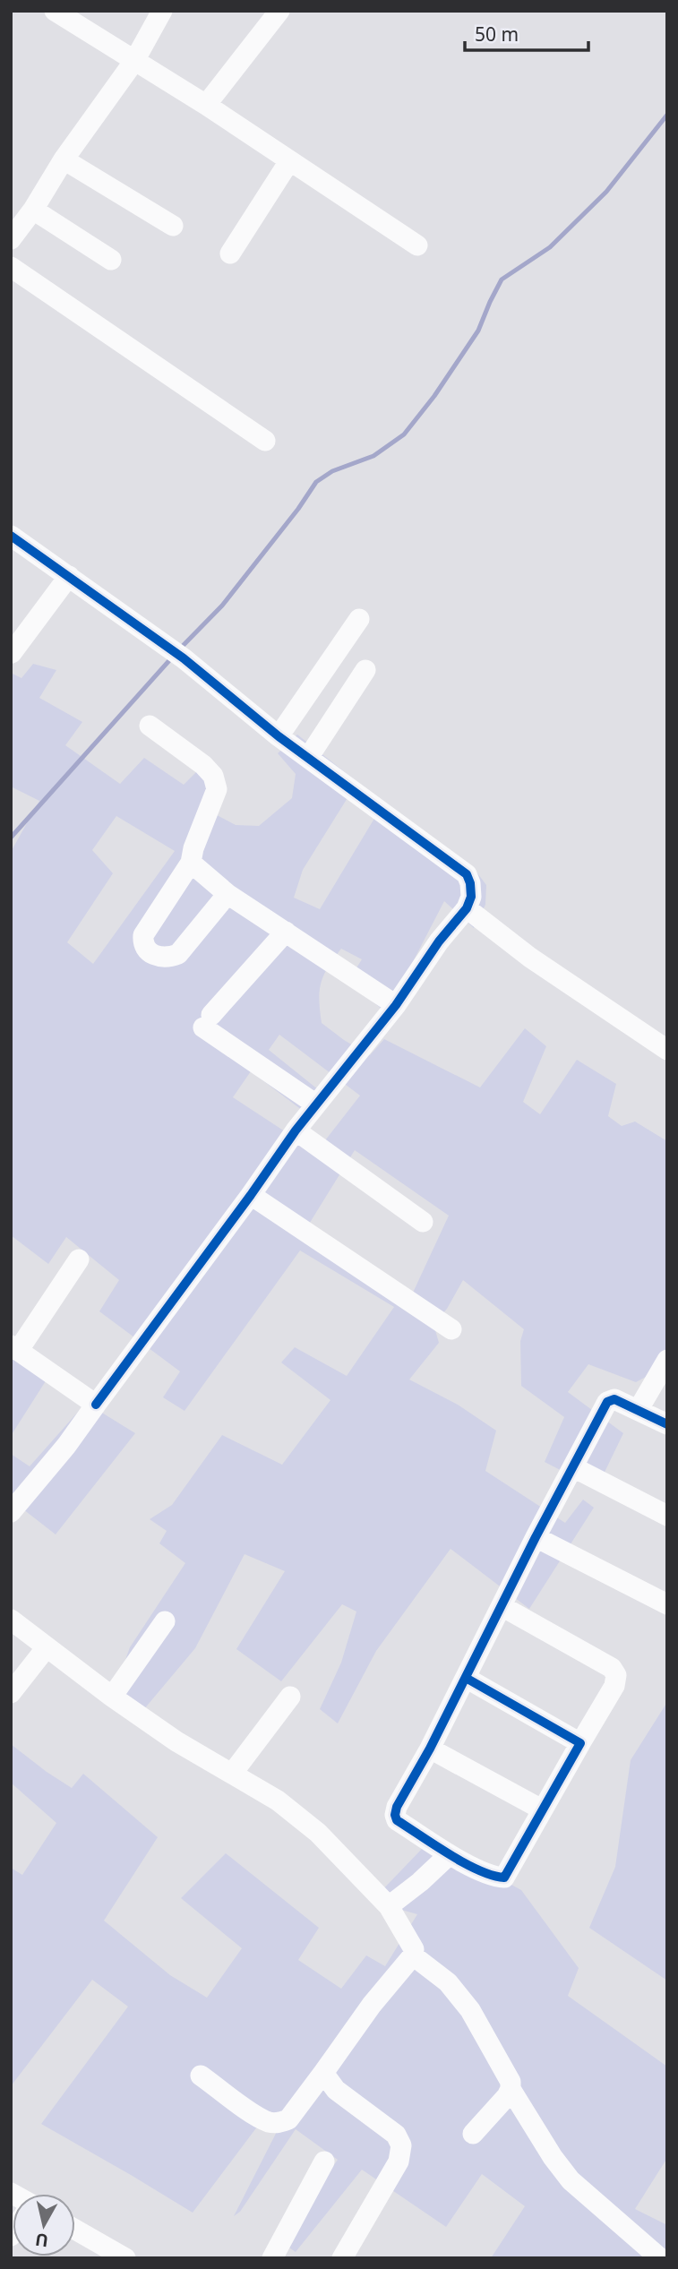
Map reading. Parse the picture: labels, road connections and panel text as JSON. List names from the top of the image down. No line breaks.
{"scale_bar":"50 m","north":"bottom"}
